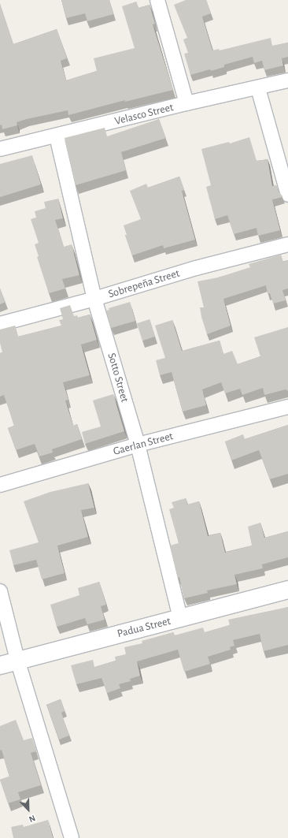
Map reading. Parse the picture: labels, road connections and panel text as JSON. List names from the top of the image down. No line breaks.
{"streets":{"main road":["Padua Street"],"street":["Velasco Street","Sobrepeña Street","Sotto Street","Gaerlan Street"]},"crossings":[["Velasco Street","Sotto Street"],["Sobrepeña Street","Sotto Street"],["Sotto Street","Gaerlan Street"],["Sotto Street","Padua Street"]],"north":"bottom right"}
